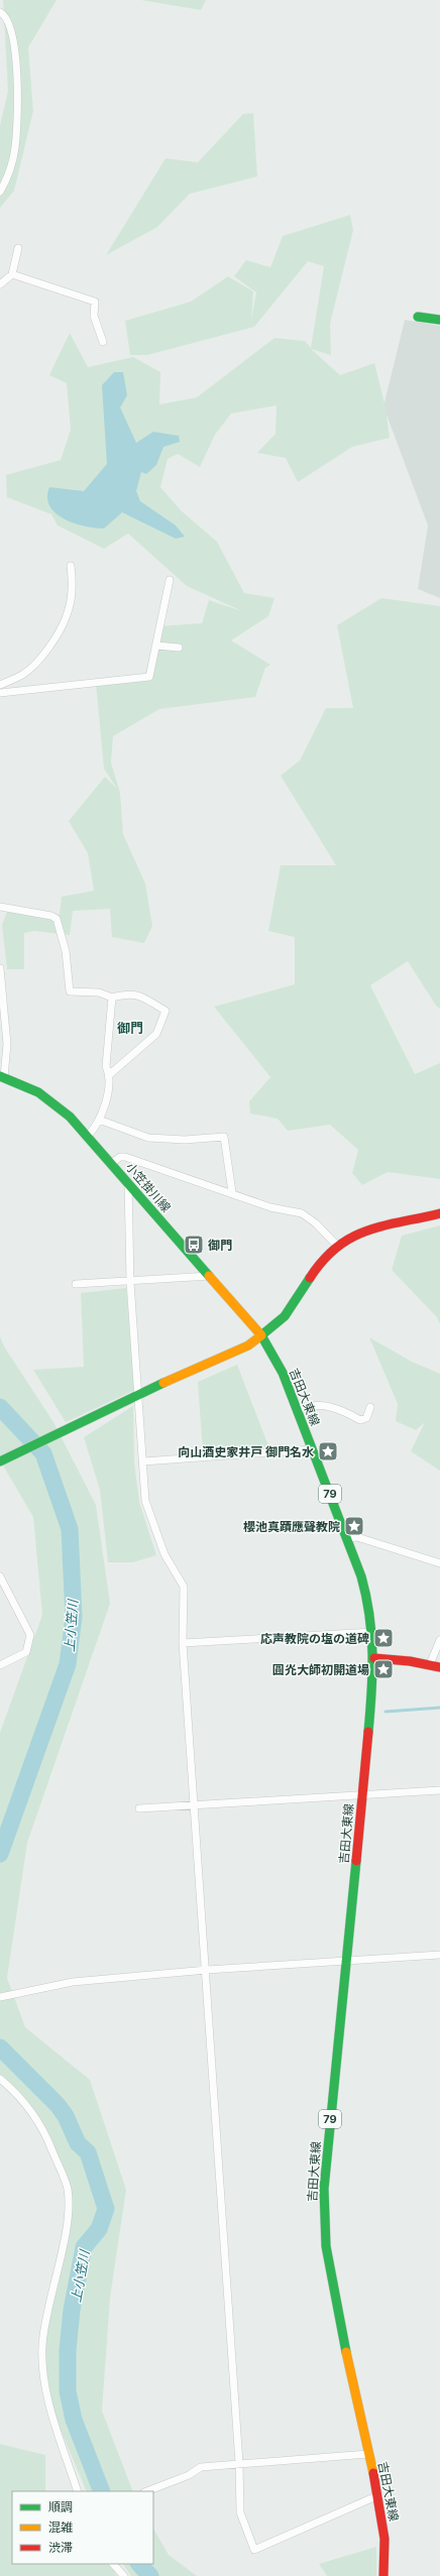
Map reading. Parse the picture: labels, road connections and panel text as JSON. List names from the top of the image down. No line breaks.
{"streets":{"main road":["小笠掛川線","吉田大東線","79"]},"crossings":[["小笠掛川線","吉田大東線"]],"districts":["御門"],"water":["上小笠川"],"places":{"bus stop":["御門"],"place":["向山酒史家井戸 御門名水","櫻池真蹟應聲教院","応声教院の塩の道碑","圓灮大師初開道場"]},"legend":["順調","混雑","渋滞"]}
